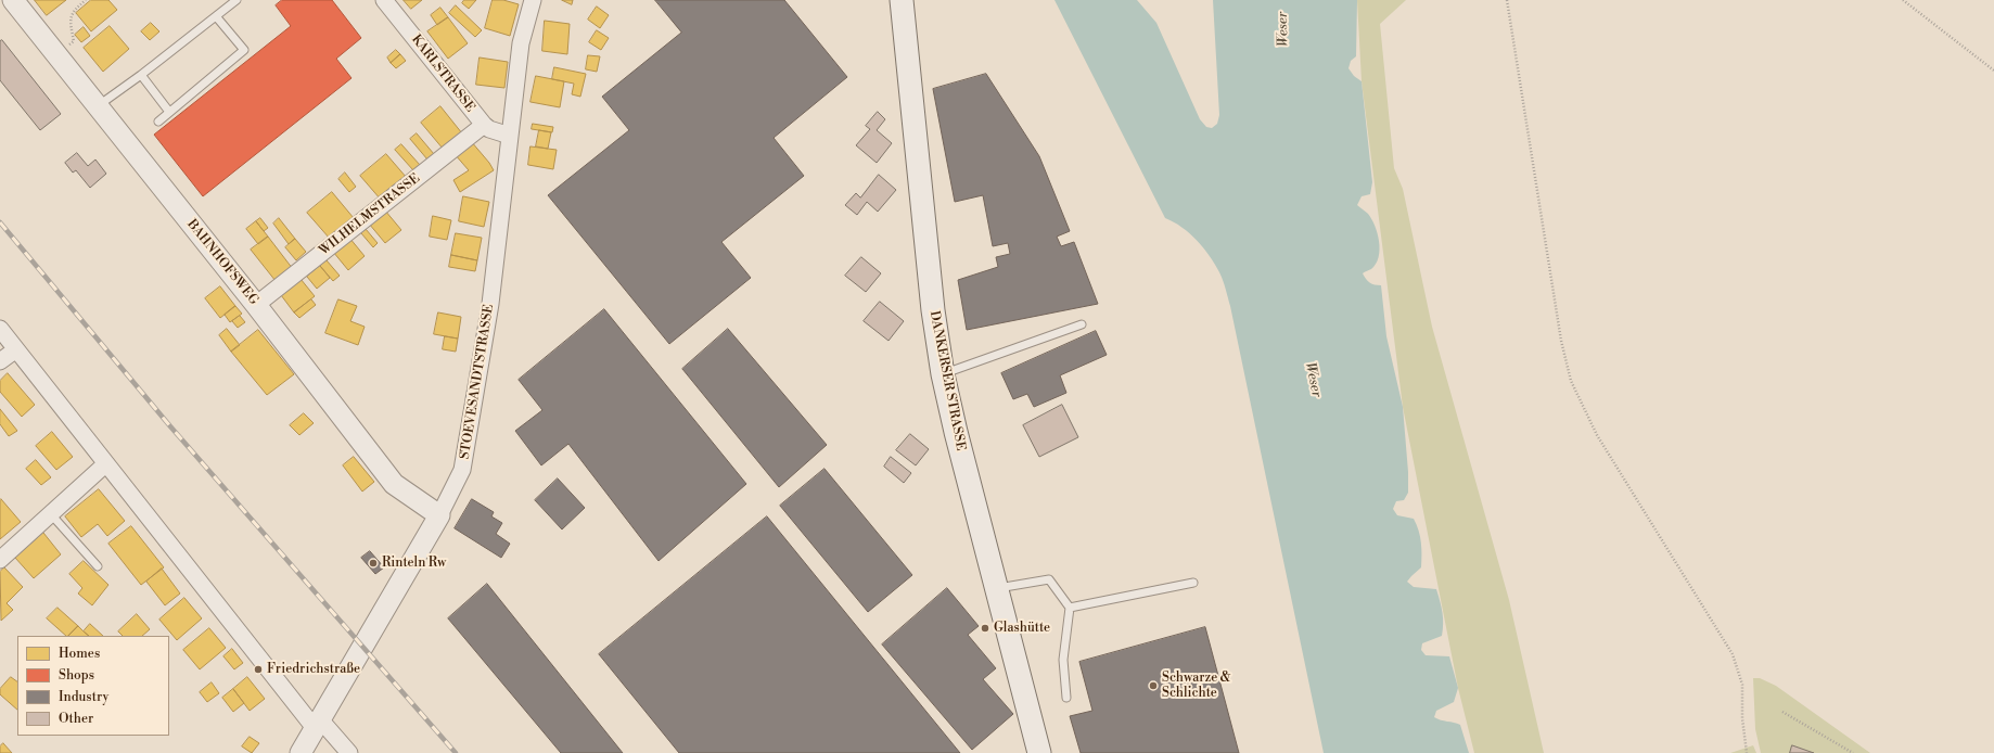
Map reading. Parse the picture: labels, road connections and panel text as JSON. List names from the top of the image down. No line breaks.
{"streets":{"main road":["DANKERSER STRASSE"],"street":["KARLSTRASSE","WILHELMSTRASSE","BAHNHOFSWEG","STOEVESANDTSTRASSE"]},"crossings":[["KARLSTRASSE","WILHELMSTRASSE"],["KARLSTRASSE","STOEVESANDTSTRASSE"],["WILHELMSTRASSE","BAHNHOFSWEG"],["BAHNHOFSWEG","STOEVESANDTSTRASSE"]],"water":["Weser"],"places":["Rinteln Rw","Glashütte","Friedrichstraße","Schwarze & Schlichte"],"legend":["Homes","Shops","Industry","Other"]}
